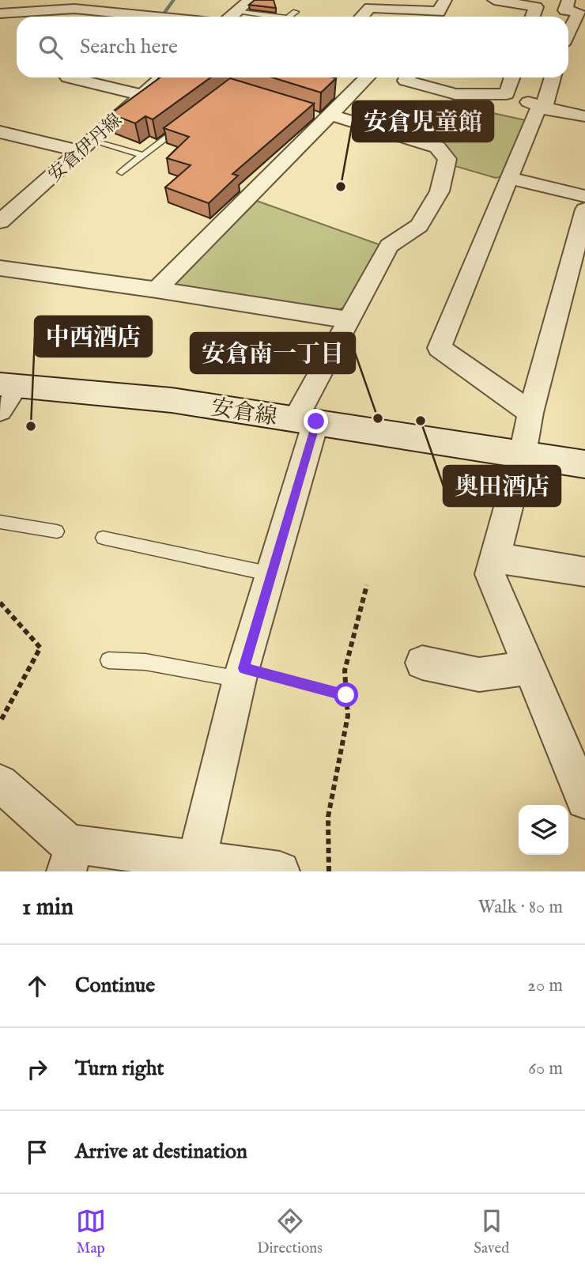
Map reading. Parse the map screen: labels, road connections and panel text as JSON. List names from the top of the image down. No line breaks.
{"streets":{"street":["安倉伊丹線","安倉線"]},"places":["安倉児童館","安倉南一丁目","奥田酒店","中西酒店"],"page":{"search":"Search here","heading":["1 min","Walk · 80 m"],"list":[["Continue","20 m"],["Turn right","60 m"],"Arrive at destination"],"nav":["Map","Directions","Saved"]}}
